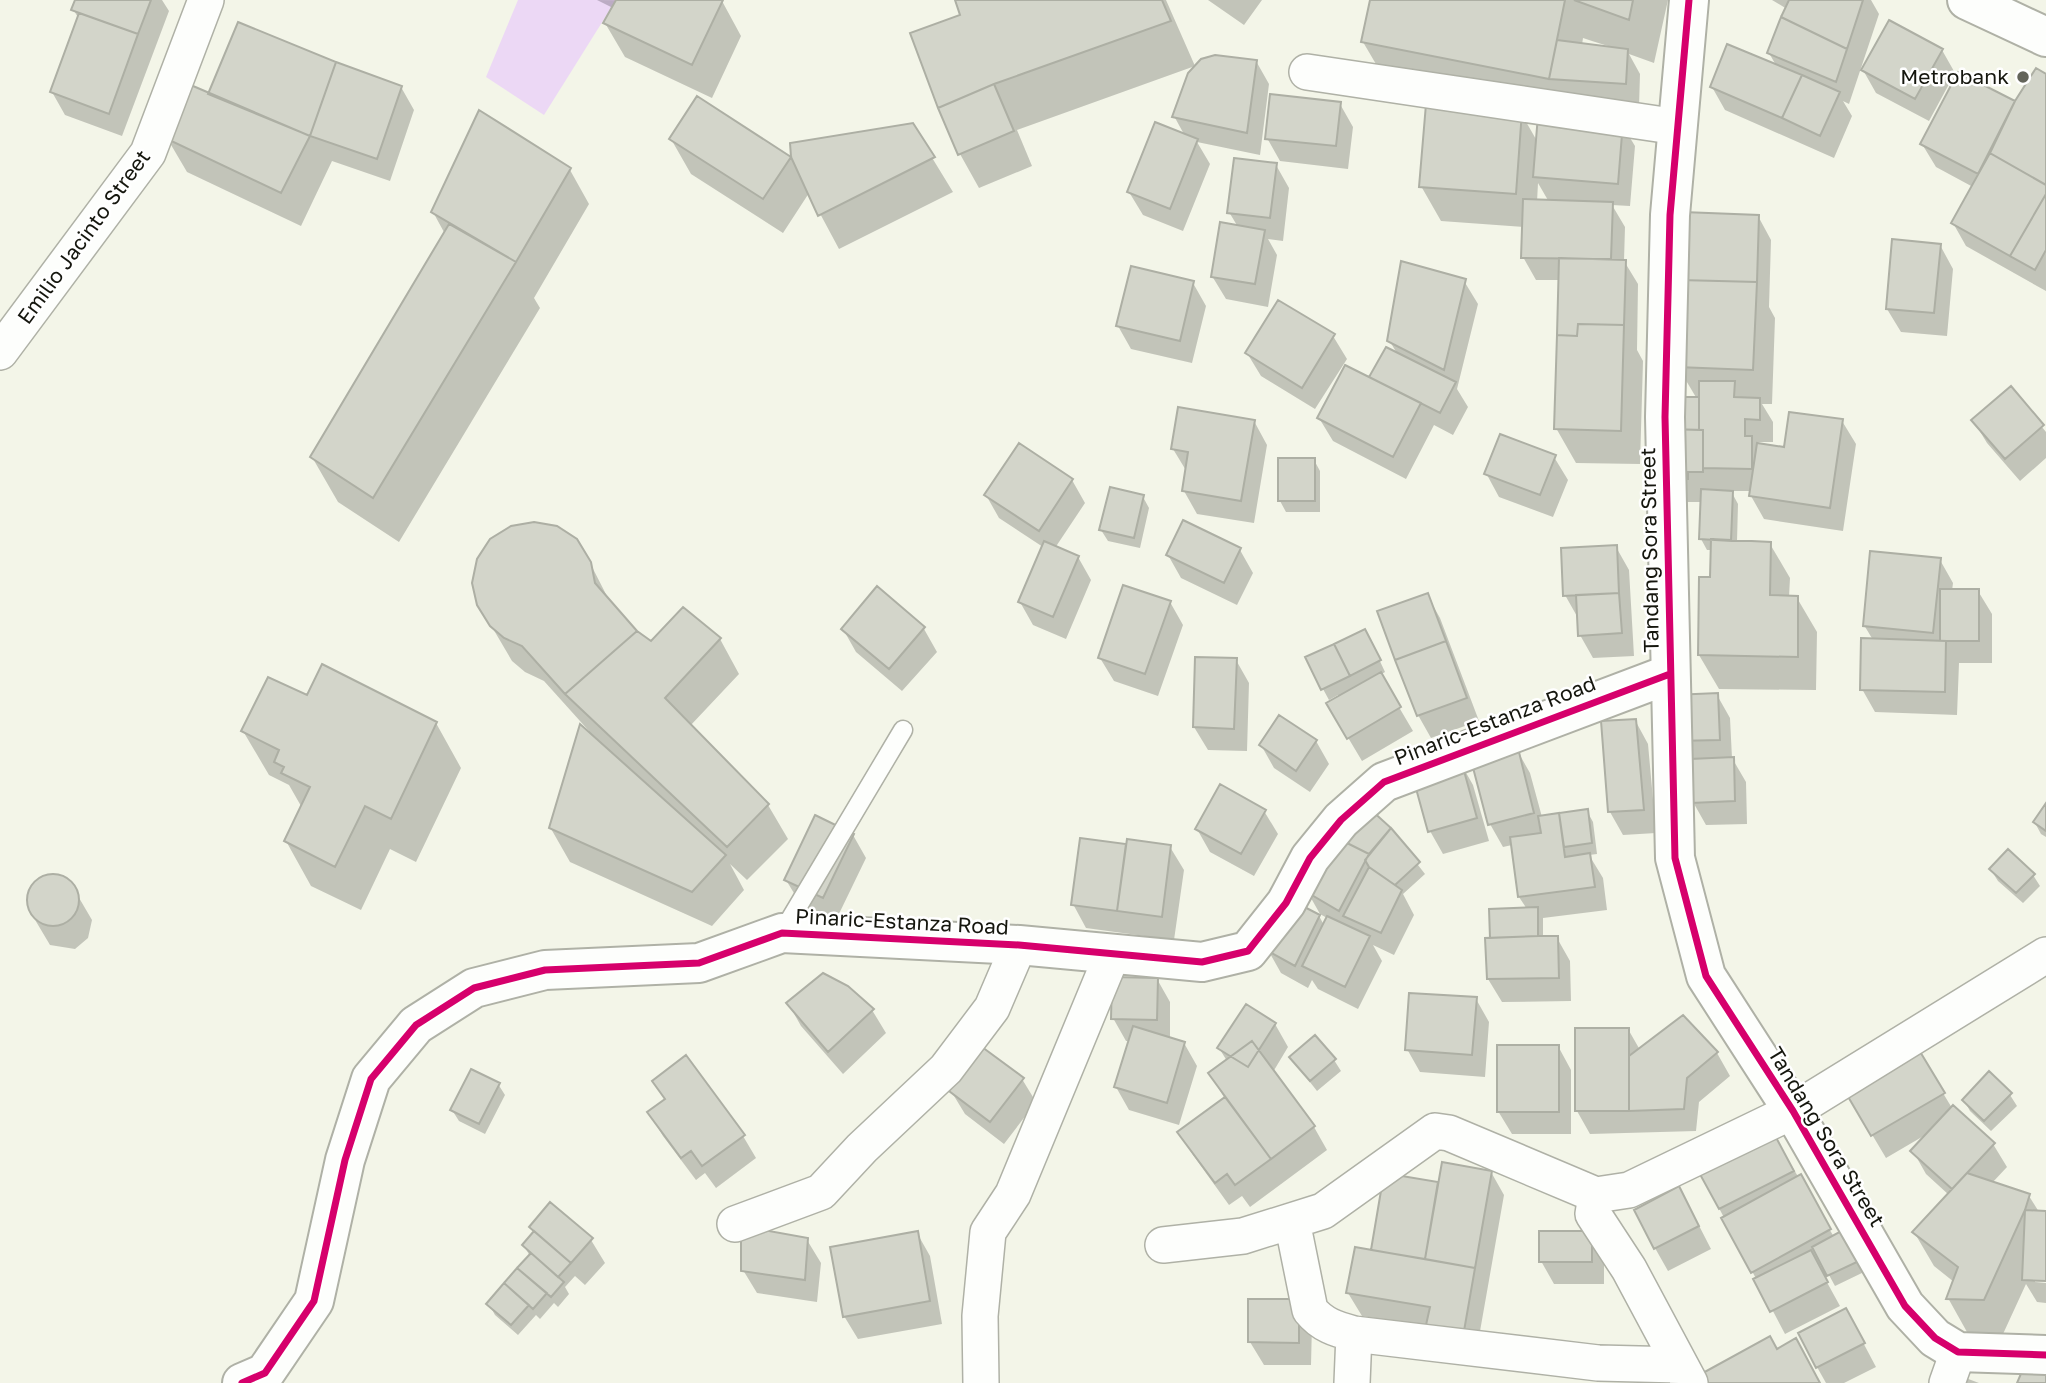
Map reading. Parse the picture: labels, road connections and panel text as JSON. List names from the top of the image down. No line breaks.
{"streets":{"street":["Emilio Jacinto Street","Tandang Sora Street","Pinaric-Estanza Road"]},"crossings":[["Tandang Sora Street","Pinaric-Estanza Road"]],"places":["Metrobank"]}
